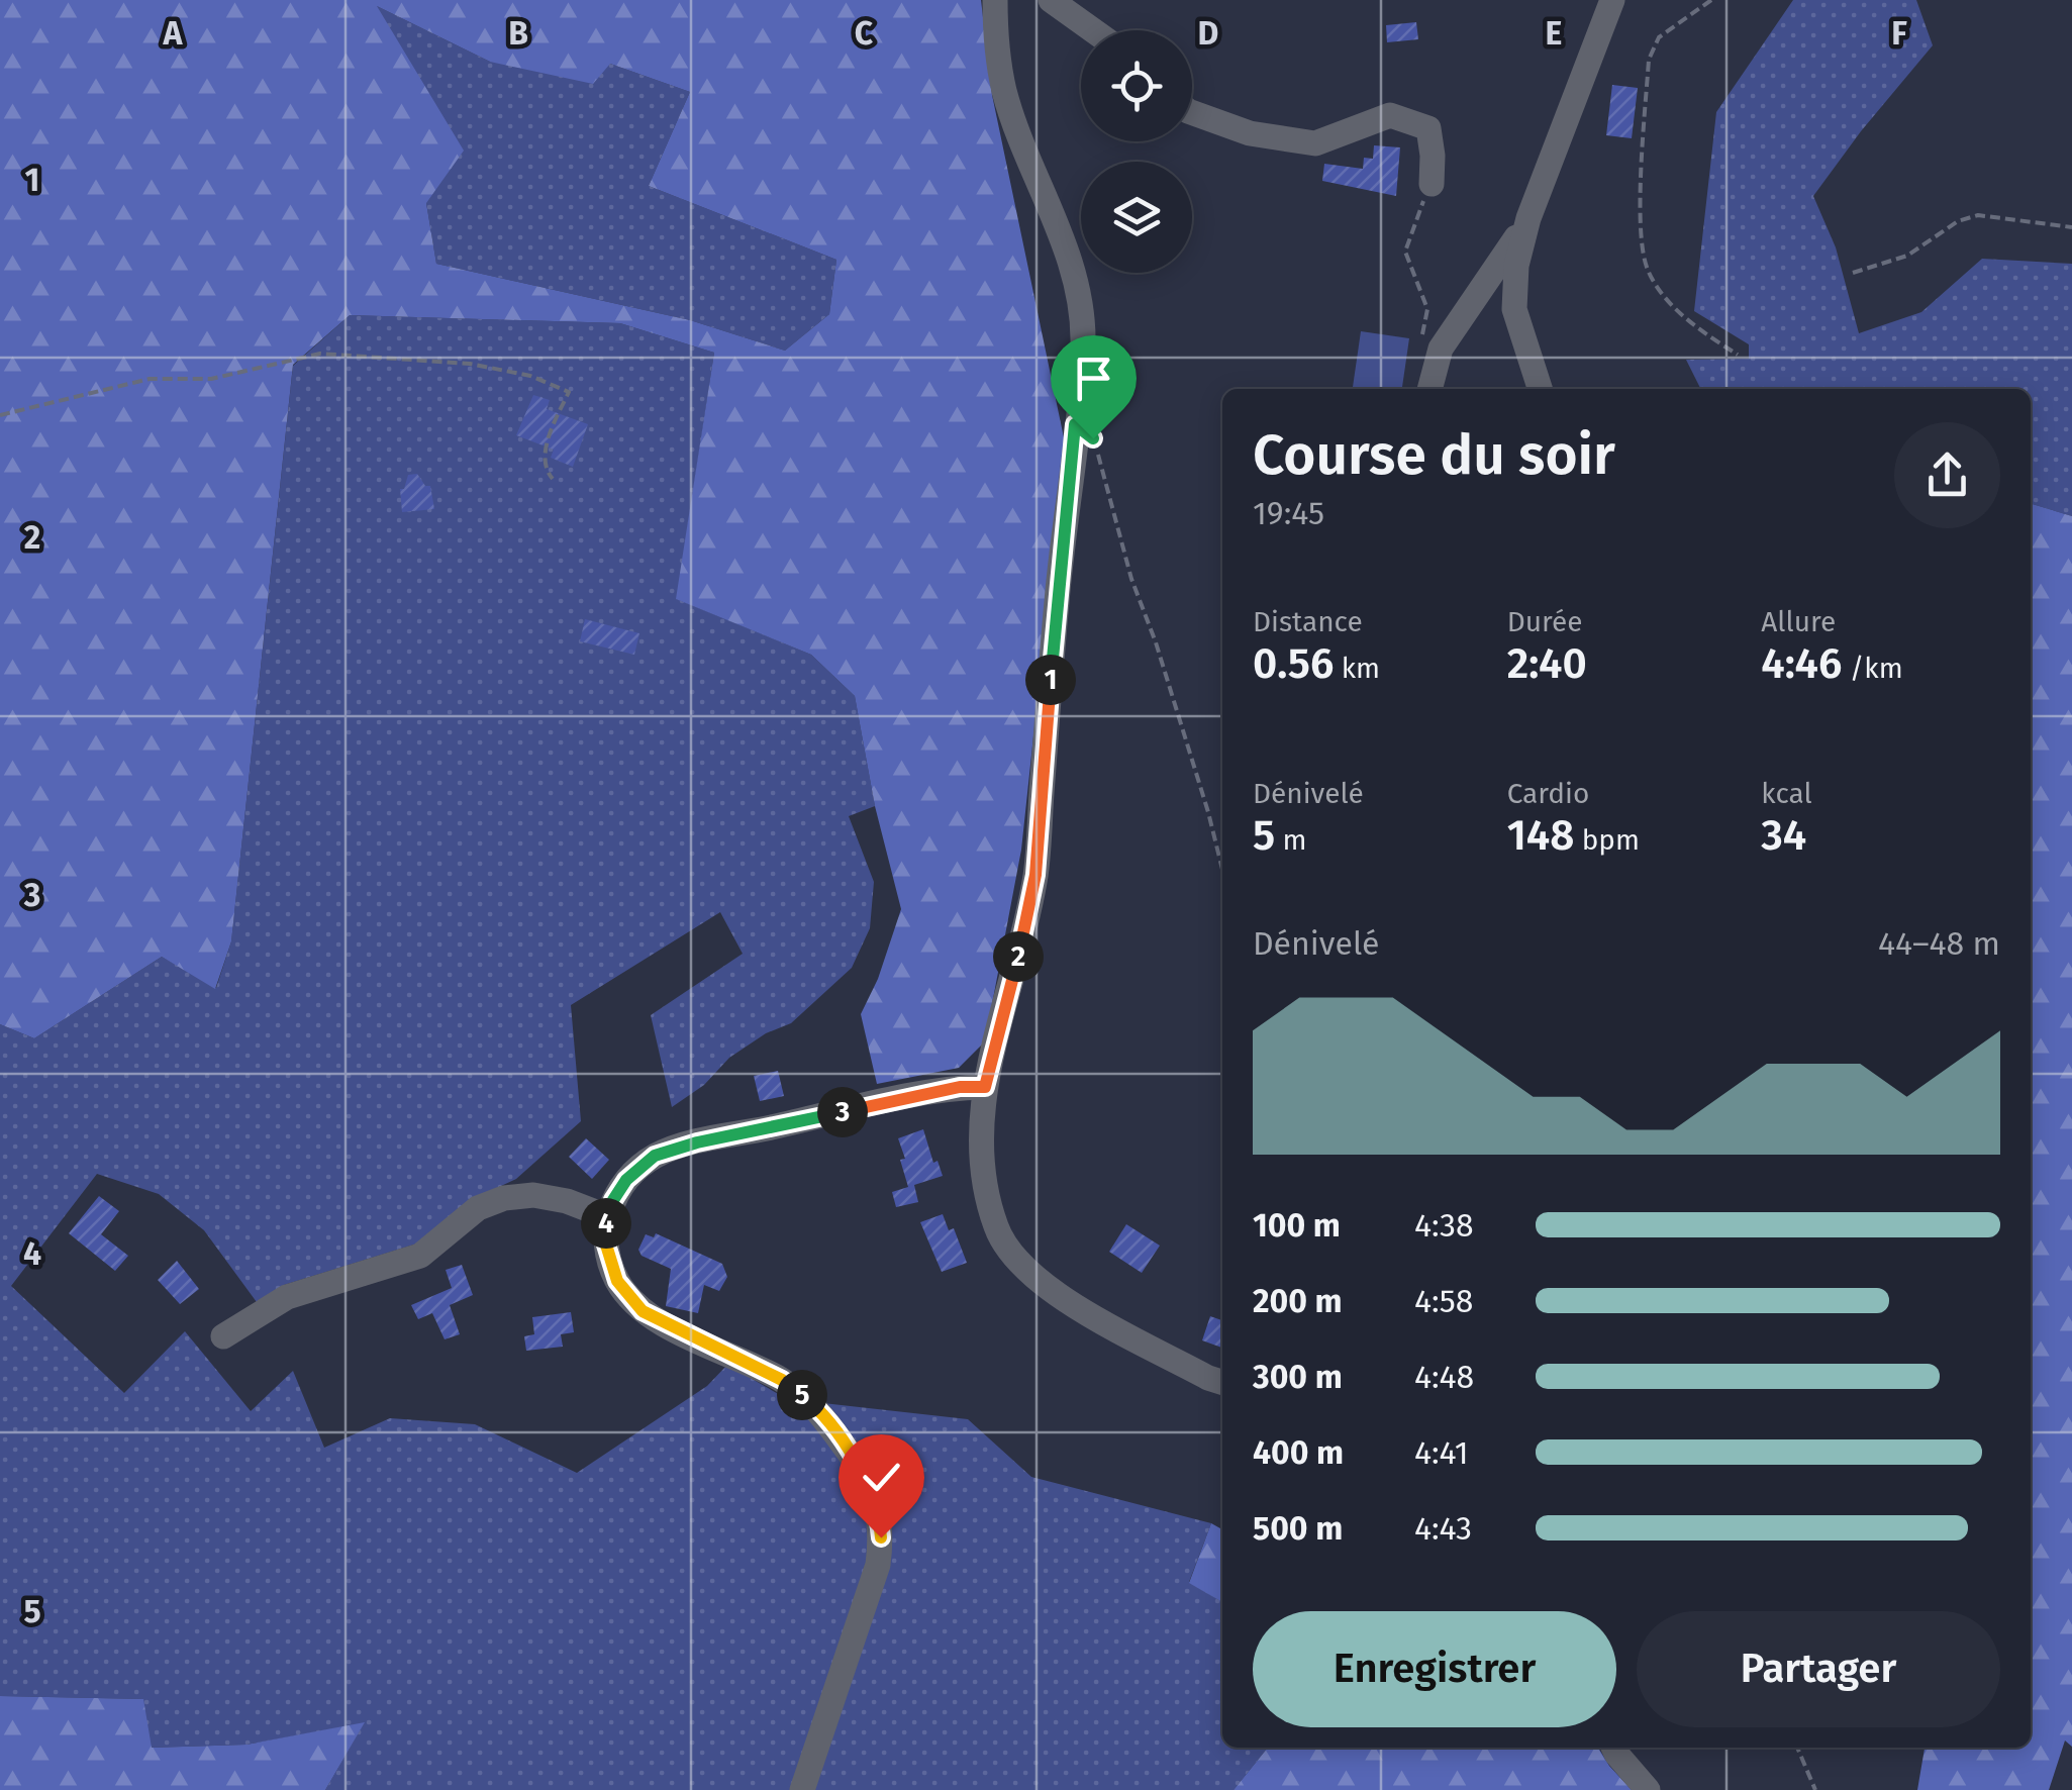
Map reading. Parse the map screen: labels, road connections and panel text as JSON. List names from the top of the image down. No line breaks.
{"page":{"heading":["Course du soir","19:45"],"stats":[["Distance","0.56 km"],["Durée","2:40"],["Allure","4:46 /km"],["Dénivelé","5 m"],["Cardio","148 bpm"],["kcal","34"]],"pins":["1","2","3","4","5"],"chart":["Dénivelé","44–48 m"],"list":[{"name":"100 m","note":"4:38"},{"name":"200 m","note":"4:58"},{"name":"300 m","note":"4:48"},{"name":"400 m","note":"4:41"},{"name":"500 m","note":"4:43"}],"buttons":["Enregistrer","Partager"]},"grid":{"columns":["A","B","C","D","E","F"],"rows":["1","2","3","4","5"]}}
